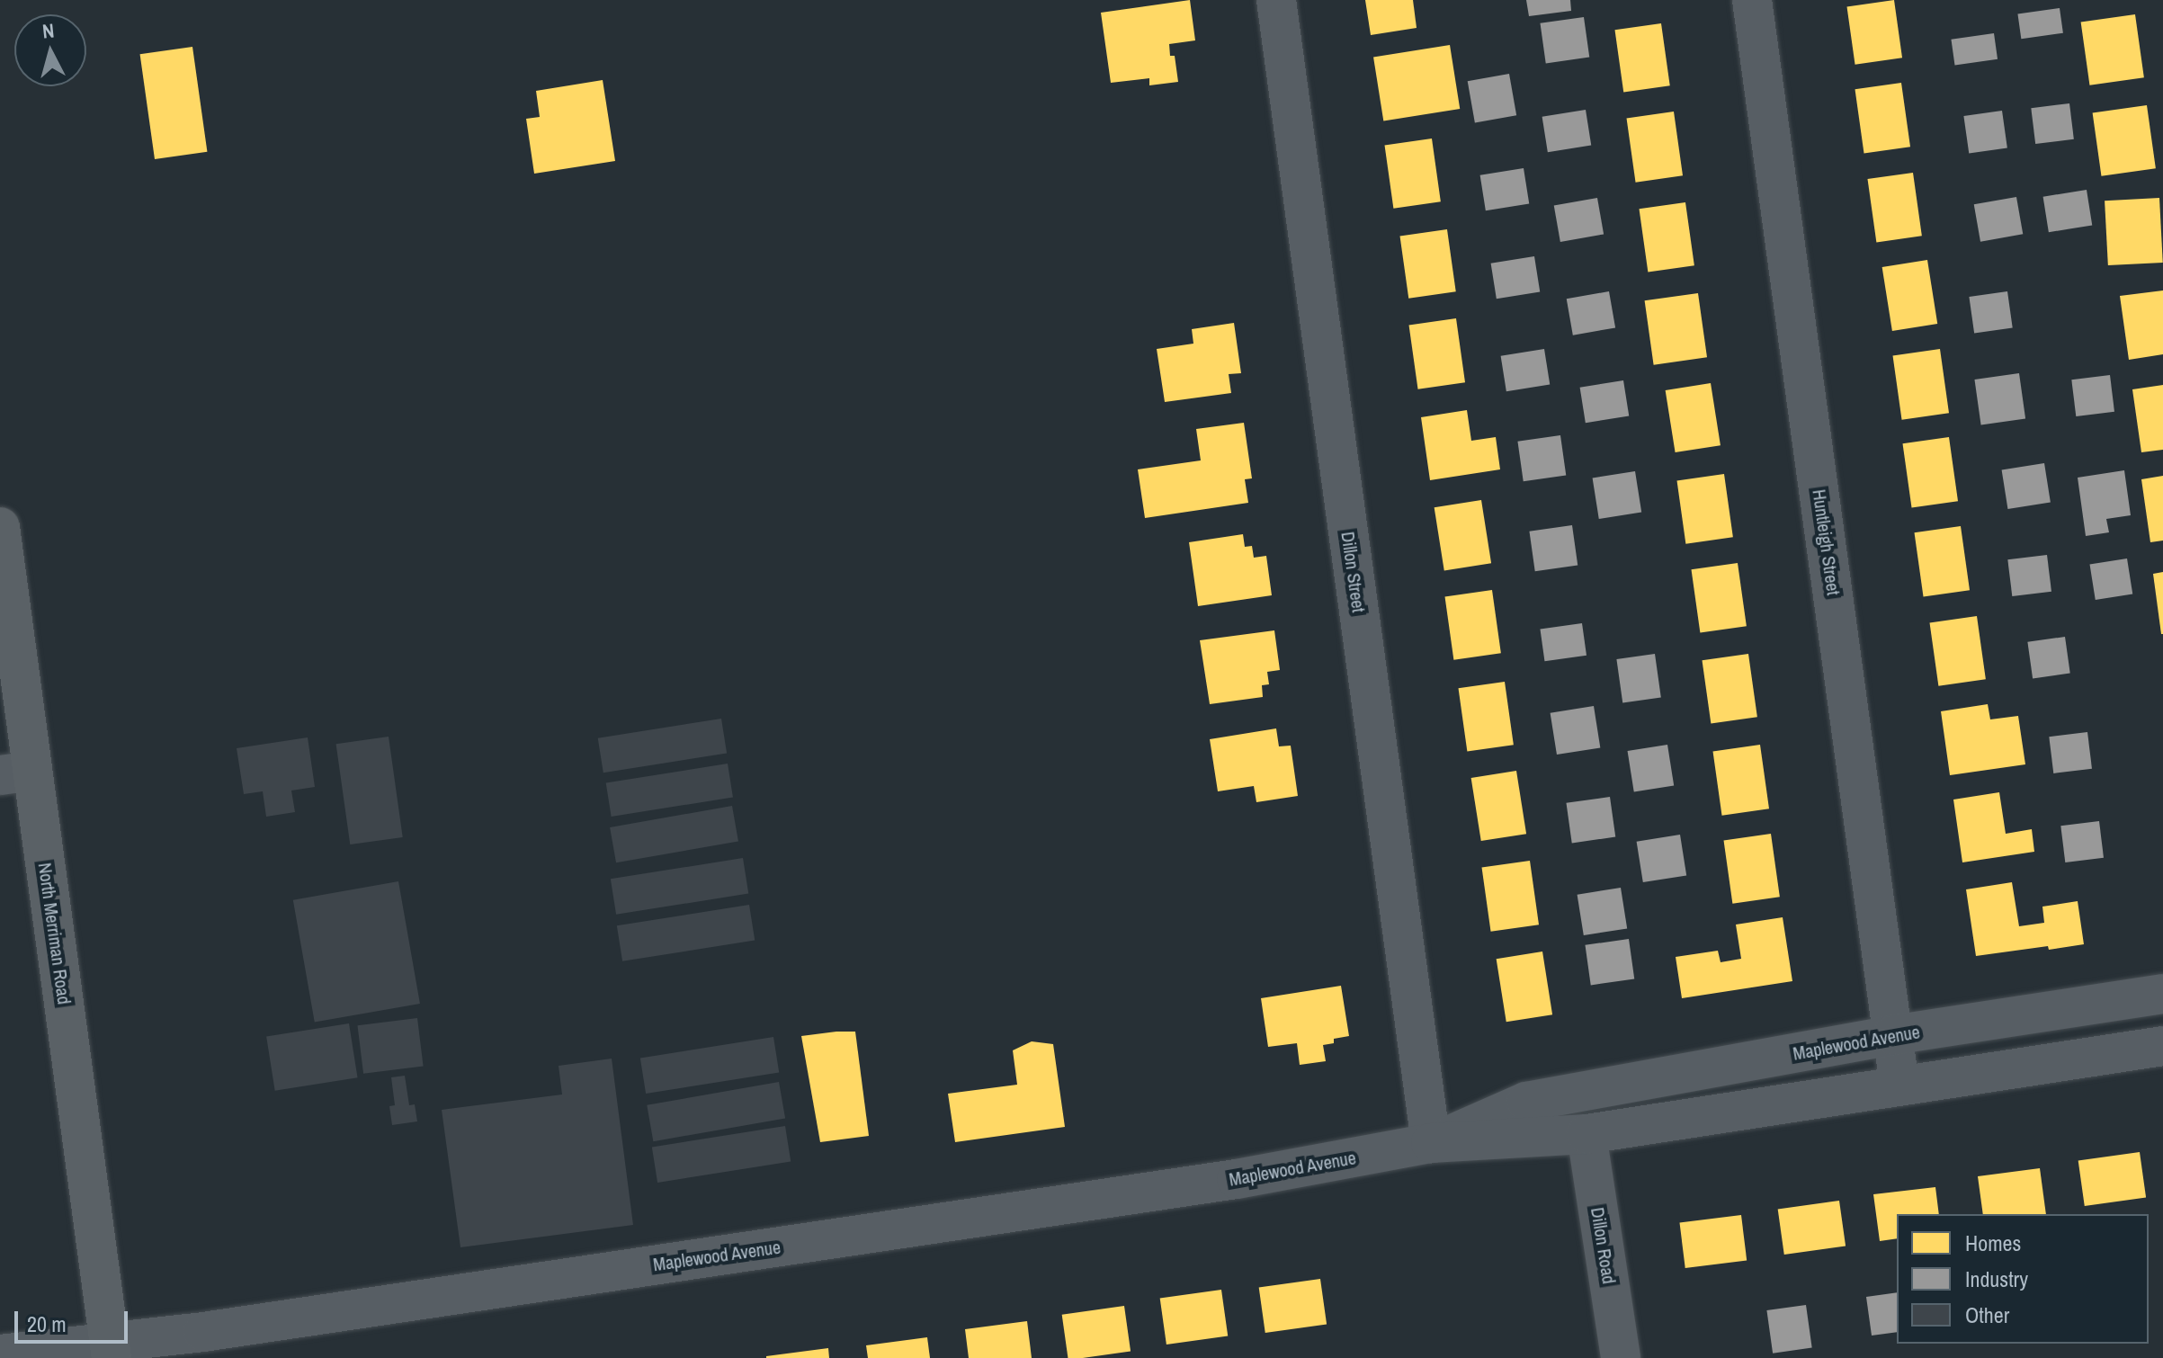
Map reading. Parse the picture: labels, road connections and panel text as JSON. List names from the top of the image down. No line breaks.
{"streets":{"main road":["North Merriman Road"],"street":["Huntleigh Street","Dillon Street","Maplewood Avenue","Dillon Road"]},"crossings":[["Huntleigh Street","Maplewood Avenue"],["Dillon Street","Maplewood Avenue"],["North Merriman Road","Maplewood Avenue"],["Maplewood Avenue","Dillon Road"]],"legend":["Homes","Industry","Other"],"scale_bar":"20 m","north":"top"}
